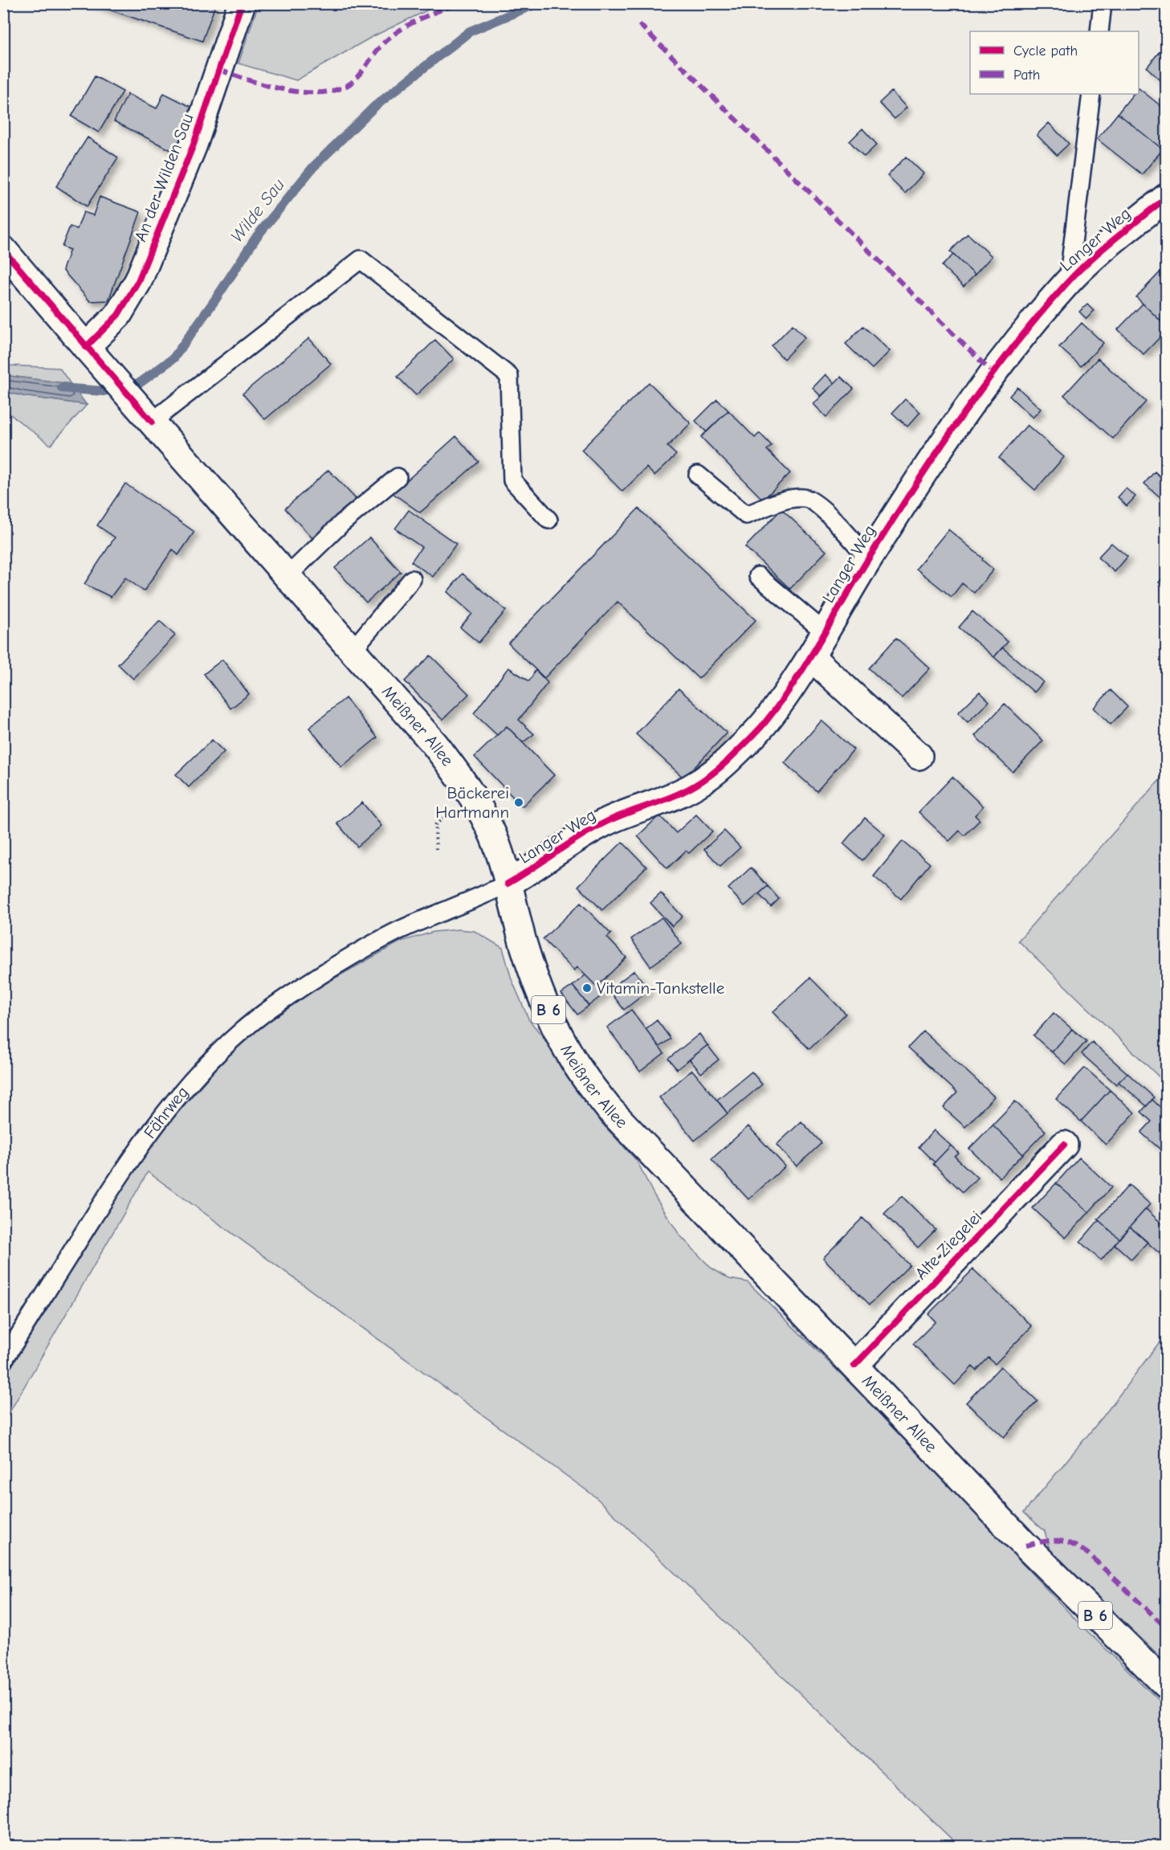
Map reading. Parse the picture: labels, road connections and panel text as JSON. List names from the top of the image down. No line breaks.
{"streets":{"main road":["An der Wilden Sau","Langer Weg","Meißner Allee","B 6","Alte Ziegelei"],"lane":["Fährweg"]},"crossings":[["An der Wilden Sau","Meißner Allee"],["Langer Weg","Meißner Allee"],["Langer Weg","Fährweg"],["Meißner Allee","Fährweg"],["Meißner Allee","Alte Ziegelei"]],"water":["Wilde Sau"],"places":["Bäckerei Hartmann","Vitamin-Tankstelle"],"legend":["Cycle path","Path"]}
